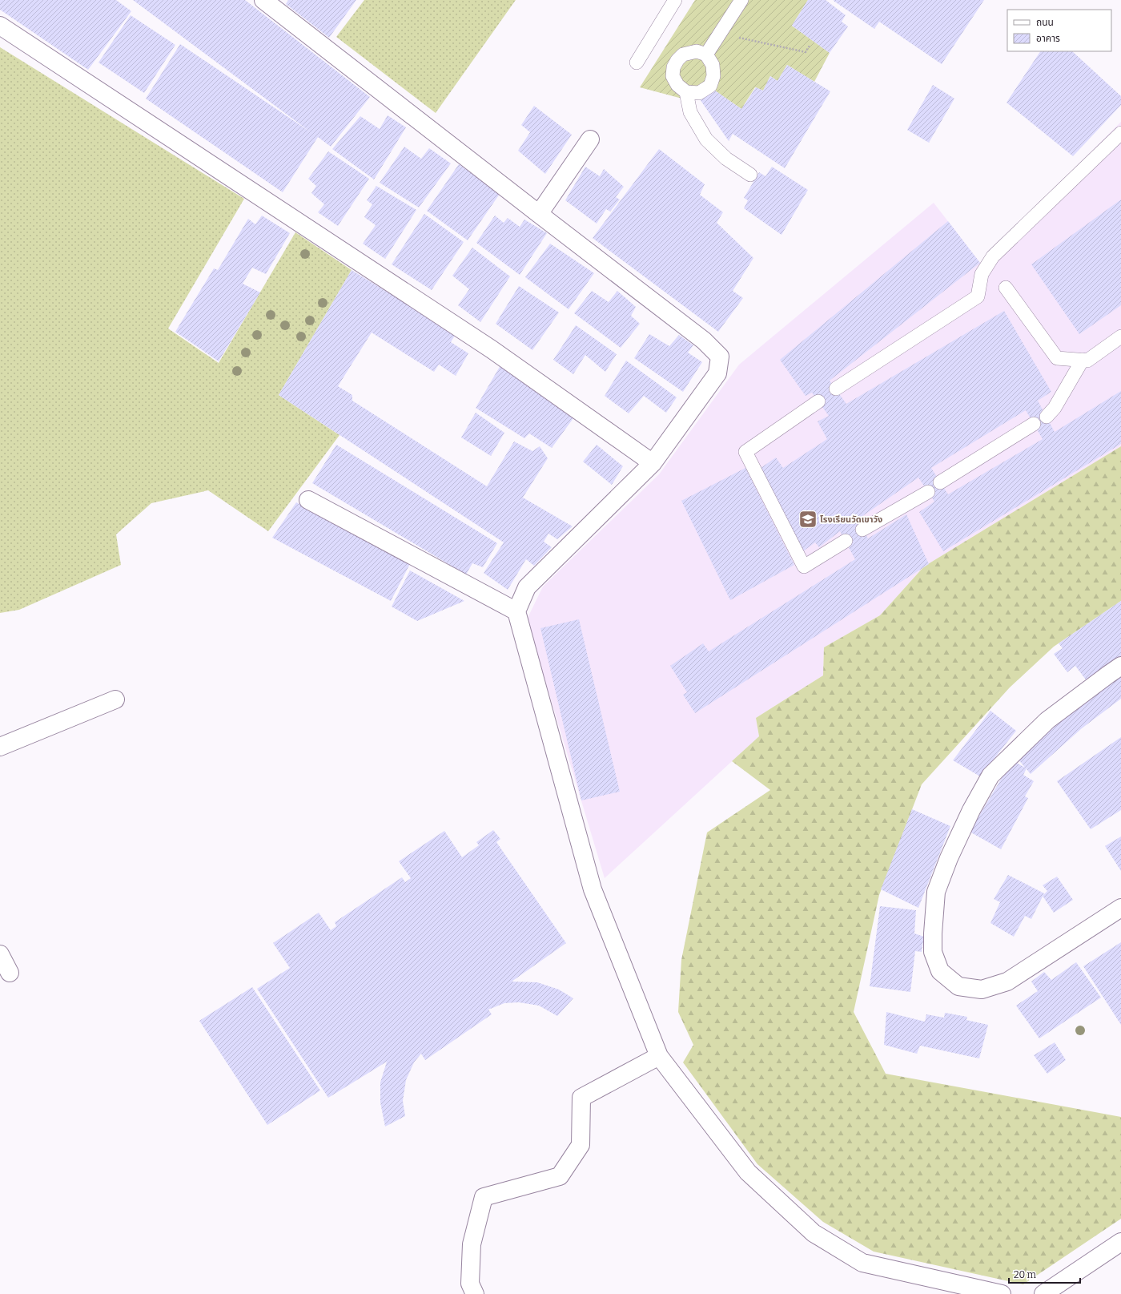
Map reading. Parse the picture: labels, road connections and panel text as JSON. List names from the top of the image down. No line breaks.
{"places":{"school or university":["โรงเรียนวัดเขาวัง"]},"legend":["ถนน","อาคาร"],"scale_bar":"20 m"}
